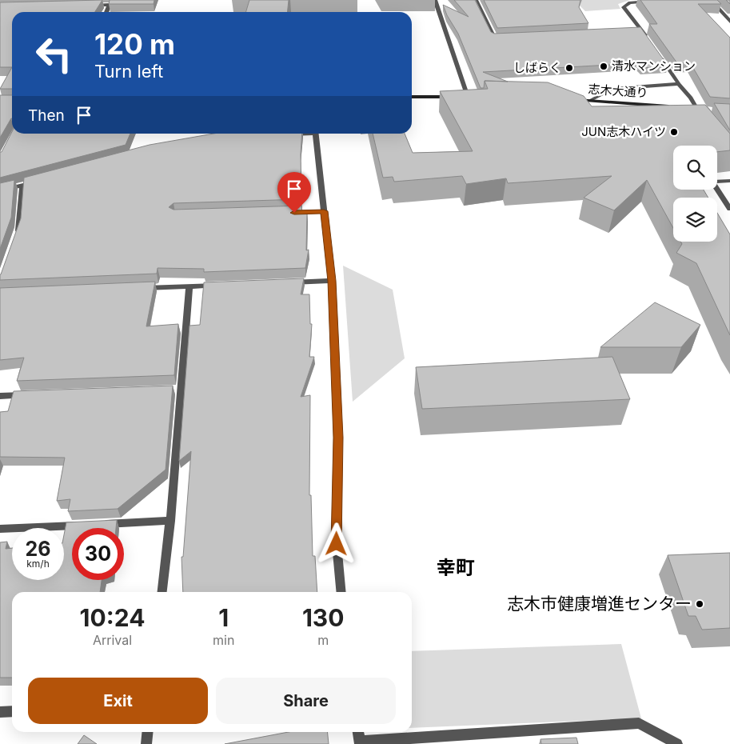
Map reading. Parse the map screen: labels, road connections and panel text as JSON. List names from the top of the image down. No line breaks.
{"streets":{"main road":["志木大通り"]},"districts":["幸町"],"places":["清水マンション","しばらく","JUN志木ハイツ","志木市健康増進センター"],"page":{"turn":["120 m","Turn left"],"then":"Then","speed":"26 km/h","limit":"30","eta":["10:24","Arrival","1","min","130","m"],"buttons":["Exit","Share"]}}
